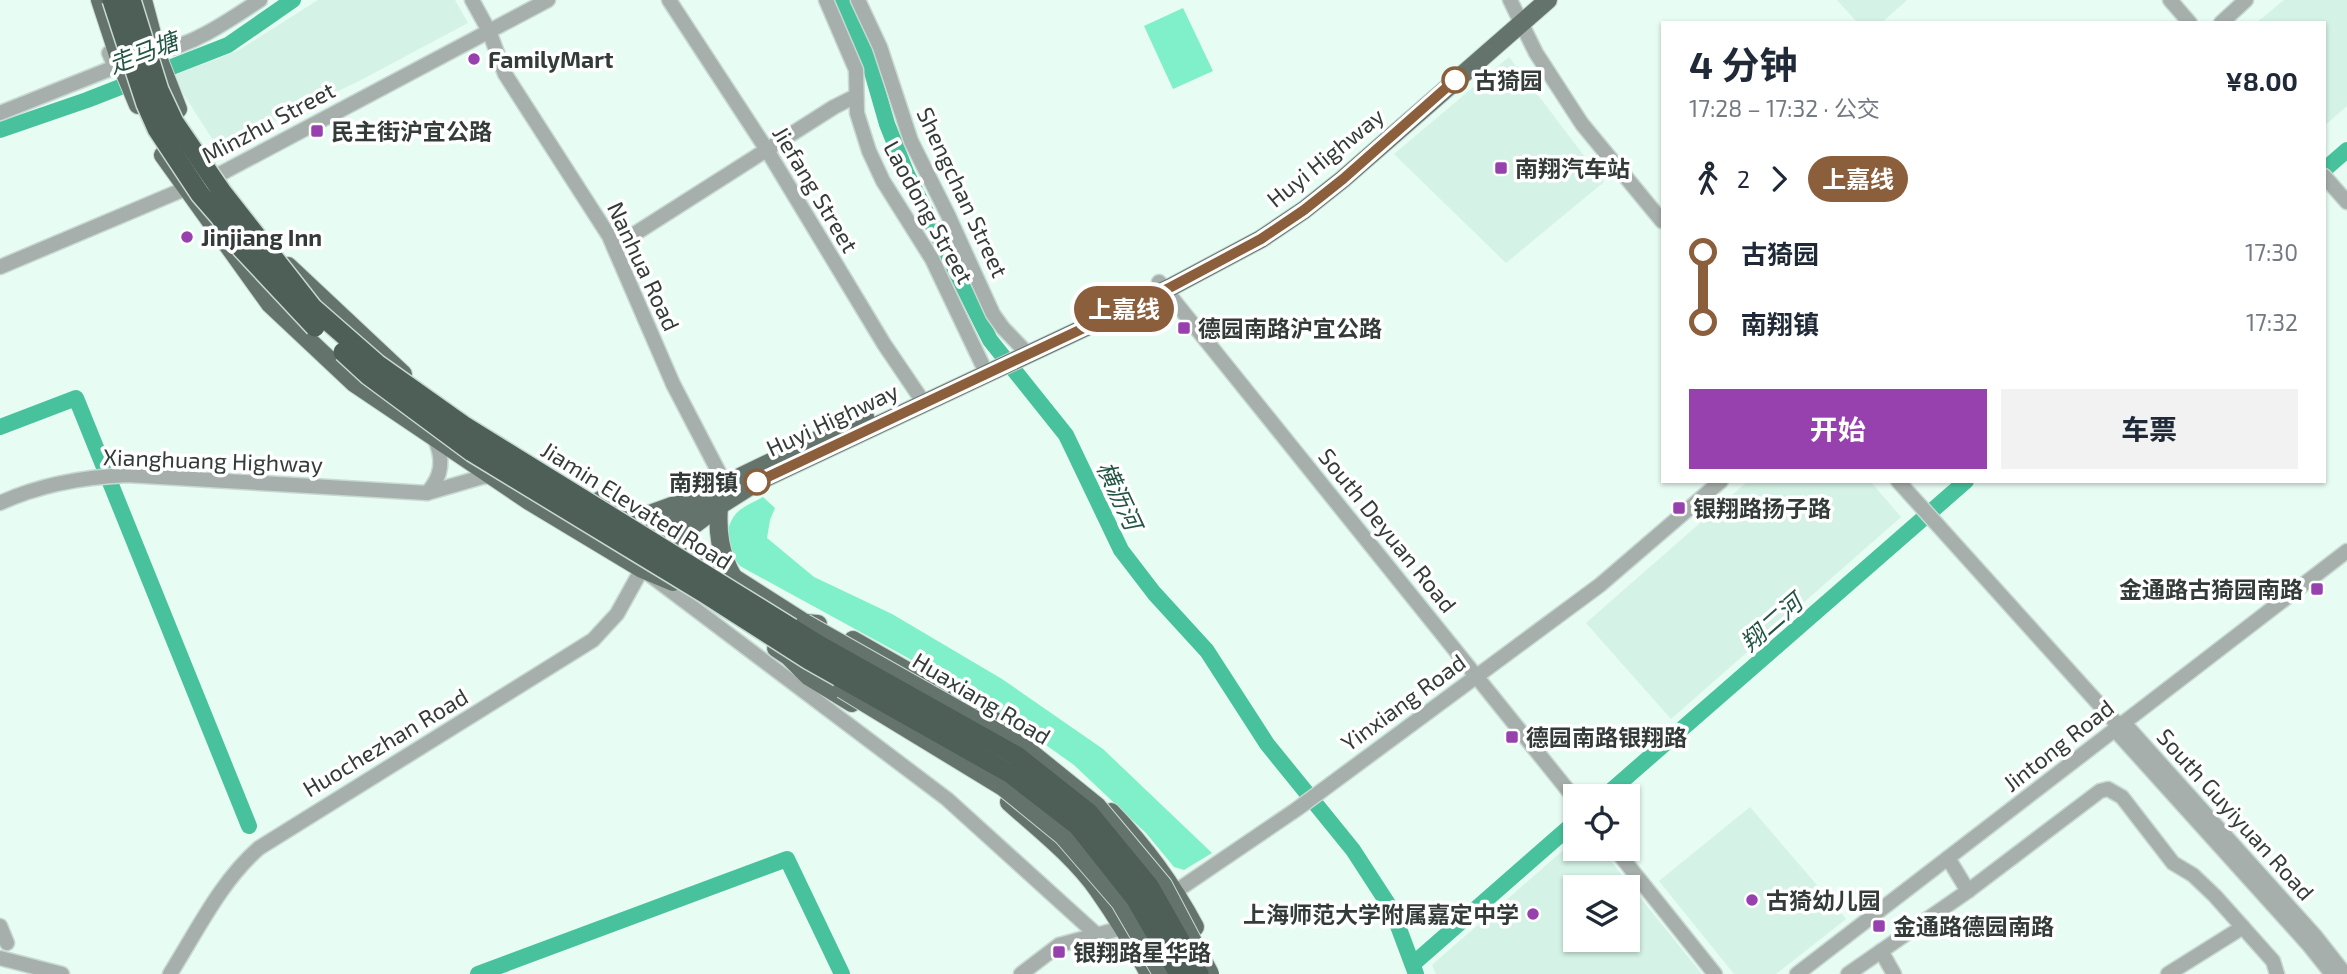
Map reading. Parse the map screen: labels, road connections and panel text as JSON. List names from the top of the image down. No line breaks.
{"streets":{"highway":["Jiamin Elevated Road"],"main road":["Huyi Highway","Huaxiang Road"],"street":["Minzhu Street","Jiefang Street","Shengchan Street","Laodong Street","Nanhua Road","Xianghuang Highway","South Deyuan Road","Yinxiang Road","Huochezhan Road","Jintong Road","South Guyiyuan Road"]},"crossings":[["Minzhu Street","Nanhua Road"],["Huyi Highway","Jiefang Street"],["Huyi Highway","Shengchan Street"],["Huyi Highway","Laodong Street"],["Huyi Highway","Nanhua Road"],["Huyi Highway","South Deyuan Road"],["Huyi Highway","Huaxiang Road"],["Huyi Highway","Huochezhan Road"],["South Deyuan Road","Yinxiang Road"],["Jintong Road","South Guyiyuan Road"]],"water":["走马塘","横沥河","翔二河"],"places":{"other":["FamilyMart","古猗园","Jinjiang Inn","南翔镇","古猗幼儿园","上海师范大学附属嘉定中学"],"transit":["民主街沪宜公路","南翔汽车站","德园南路沪宜公路","银翔路扬子路","金通路古猗园南路","德园南路银翔路","金通路德园南路","银翔路星华路"]},"lines":["bus line 上嘉线"],"page":{"on_map":"上嘉线","heading":["4 分钟","17:28 – 17:32 · 公交","¥8.00"],"legs":["2","上嘉线"],"list":[{"name":"古猗园","value":"17:30"},{"name":"南翔镇","value":"17:32"}],"buttons":["开始","车票"]}}
